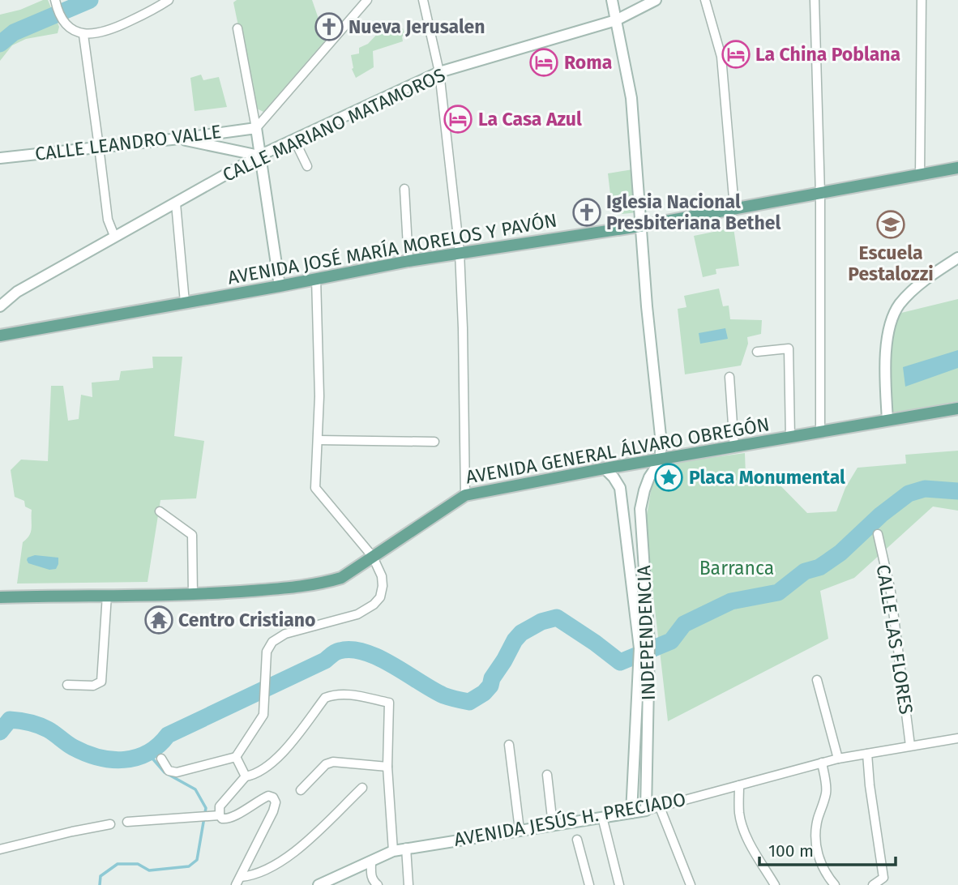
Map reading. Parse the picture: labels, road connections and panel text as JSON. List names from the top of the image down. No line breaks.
{"streets":{"main road":["AVENIDA JOSÉ MARÍA MORELOS Y PAVÓN","AVENIDA GENERAL ÁLVARO OBREGÓN"],"street":["CALLE MARIANO MATAMOROS","CALLE LEANDRO VALLE","INDEPENDENCIA","CALLE LAS FLORES","AVENIDA JESÚS H. PRECIADO"]},"crossings":[["AVENIDA GENERAL ÁLVARO OBREGÓN","INDEPENDENCIA"],["INDEPENDENCIA","AVENIDA JESÚS H. PRECIADO"],["CALLE LAS FLORES","AVENIDA JESÚS H. PRECIADO"]],"parks":["Barranca"],"places":{"church":["Nueva Jerusalen","Iglesia Nacional Presbiteriana Bethel"],"hotel":["La China Poblana","Roma","La Casa Azul"],"school or university":["Escuela Pestalozzi"],"place":["Placa Monumental"],"temple":["Centro Cristiano"]},"scale_bar":"100 m"}
